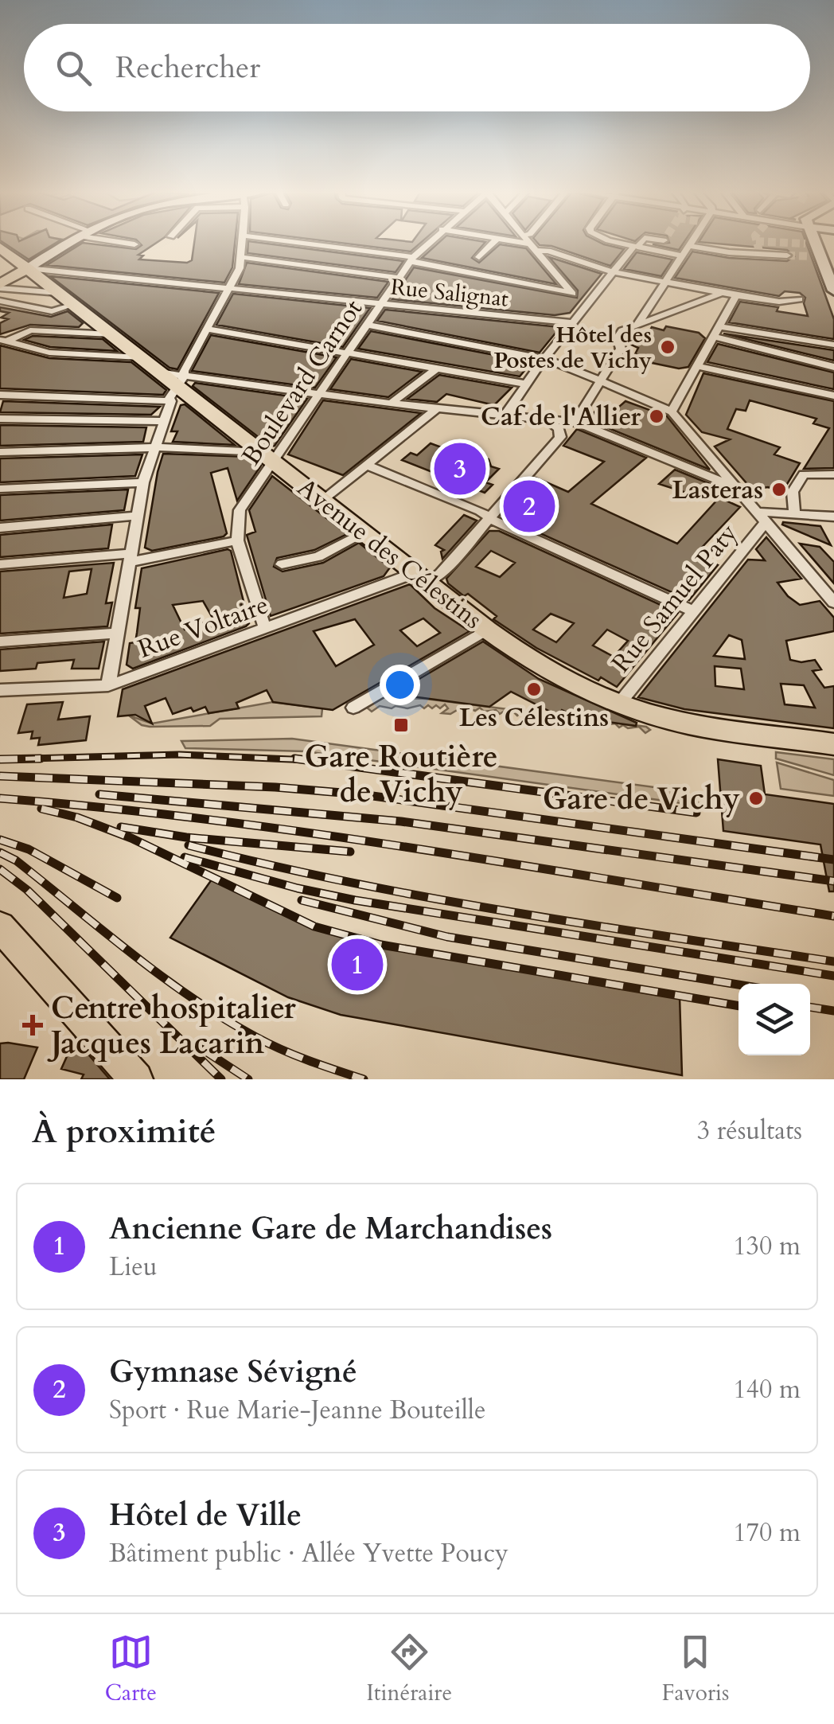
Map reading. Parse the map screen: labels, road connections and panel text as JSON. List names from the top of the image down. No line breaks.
{"streets":{"main road":["Avenue des Célestins"],"street":["Rue Salignat","Boulevard Carnot","Rue Samuel Paty","Rue Voltaire"]},"crossings":[["Rue Salignat","Boulevard Carnot"],["Rue Salignat","Avenue des Célestins"],["Boulevard Carnot","Avenue des Célestins"],["Boulevard Carnot","Rue Voltaire"],["Avenue des Célestins","Rue Samuel Paty"],["Avenue des Célestins","Rue Voltaire"]],"places":{"other":["Hôtel des Postes de Vichy","Caf de l'Allier","Lasteras","Les Célestins","Gare de Vichy"],"transit":["Gare Routière de Vichy"],"health":["Centre hospitalier Jacques Lacarin"]},"page":{"search":"Rechercher","pins":["3","2","1"],"heading":["À proximité","3 résultats"],"list":[{"mark":"1","name":"Ancienne Gare de Marchandises","note":"Lieu","value":"130 m"},{"mark":"2","name":"Gymnase Sévigné","note":"Sport · Rue Marie-Jeanne Bouteille","value":"140 m"},{"mark":"3","name":"Hôtel de Ville","note":"Bâtiment public · Allée Yvette Poucy","value":"170 m"}],"nav":["Carte","Itinéraire","Favoris"]}}
